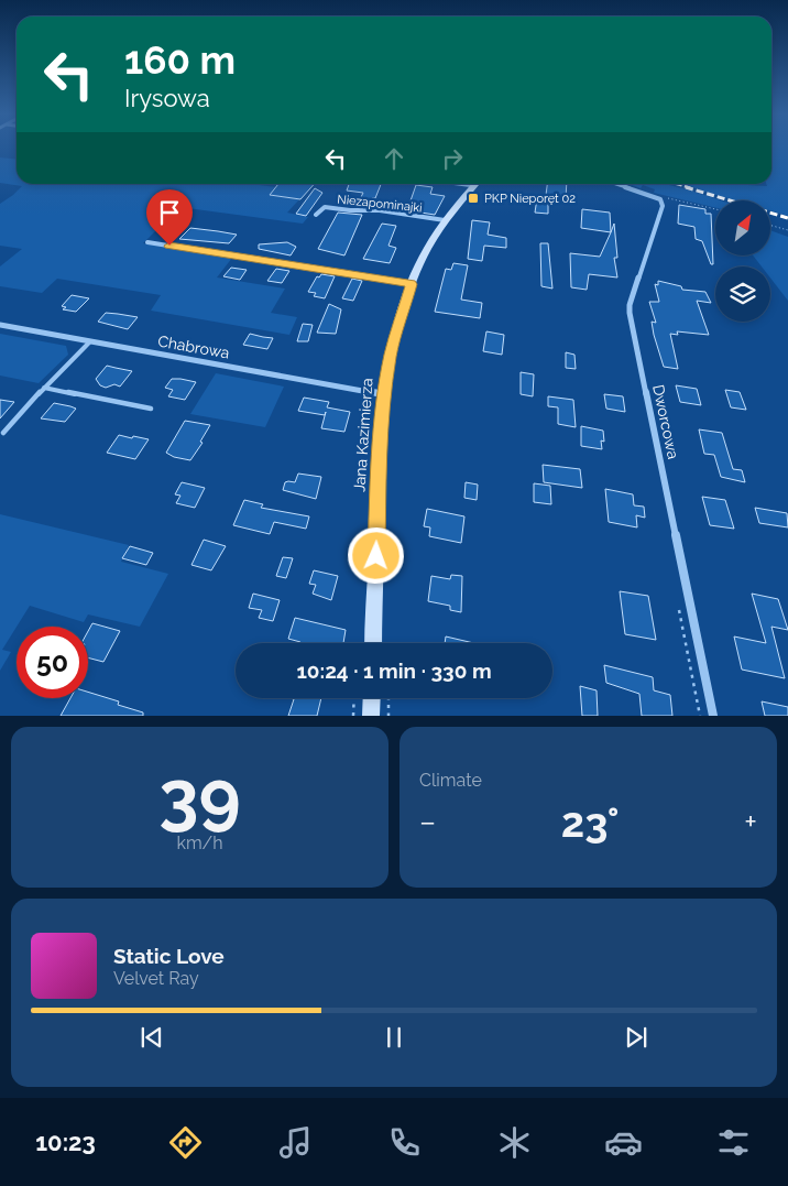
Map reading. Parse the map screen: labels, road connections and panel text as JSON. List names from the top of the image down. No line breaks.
{"streets":{"main road":["Jana Kazimierza"],"street":["Niezapominajki","Chabrowa","Dworcowa"]},"crossings":[["Niezapominajki","Jana Kazimierza"],["Chabrowa","Jana Kazimierza"]],"places":{"transit":["PKP Nieporęt 02"]},"north":"top right","page":{"turn":["160 m","Irysowa"],"limit":"50","trip":"10:24 · 1 min · 330 m","tile":[["39","km/h"],"Climate"],"heat":["−","23°","+"],"song":["Static Love","Velvet Ray"],"tabs":"10:23"}}
